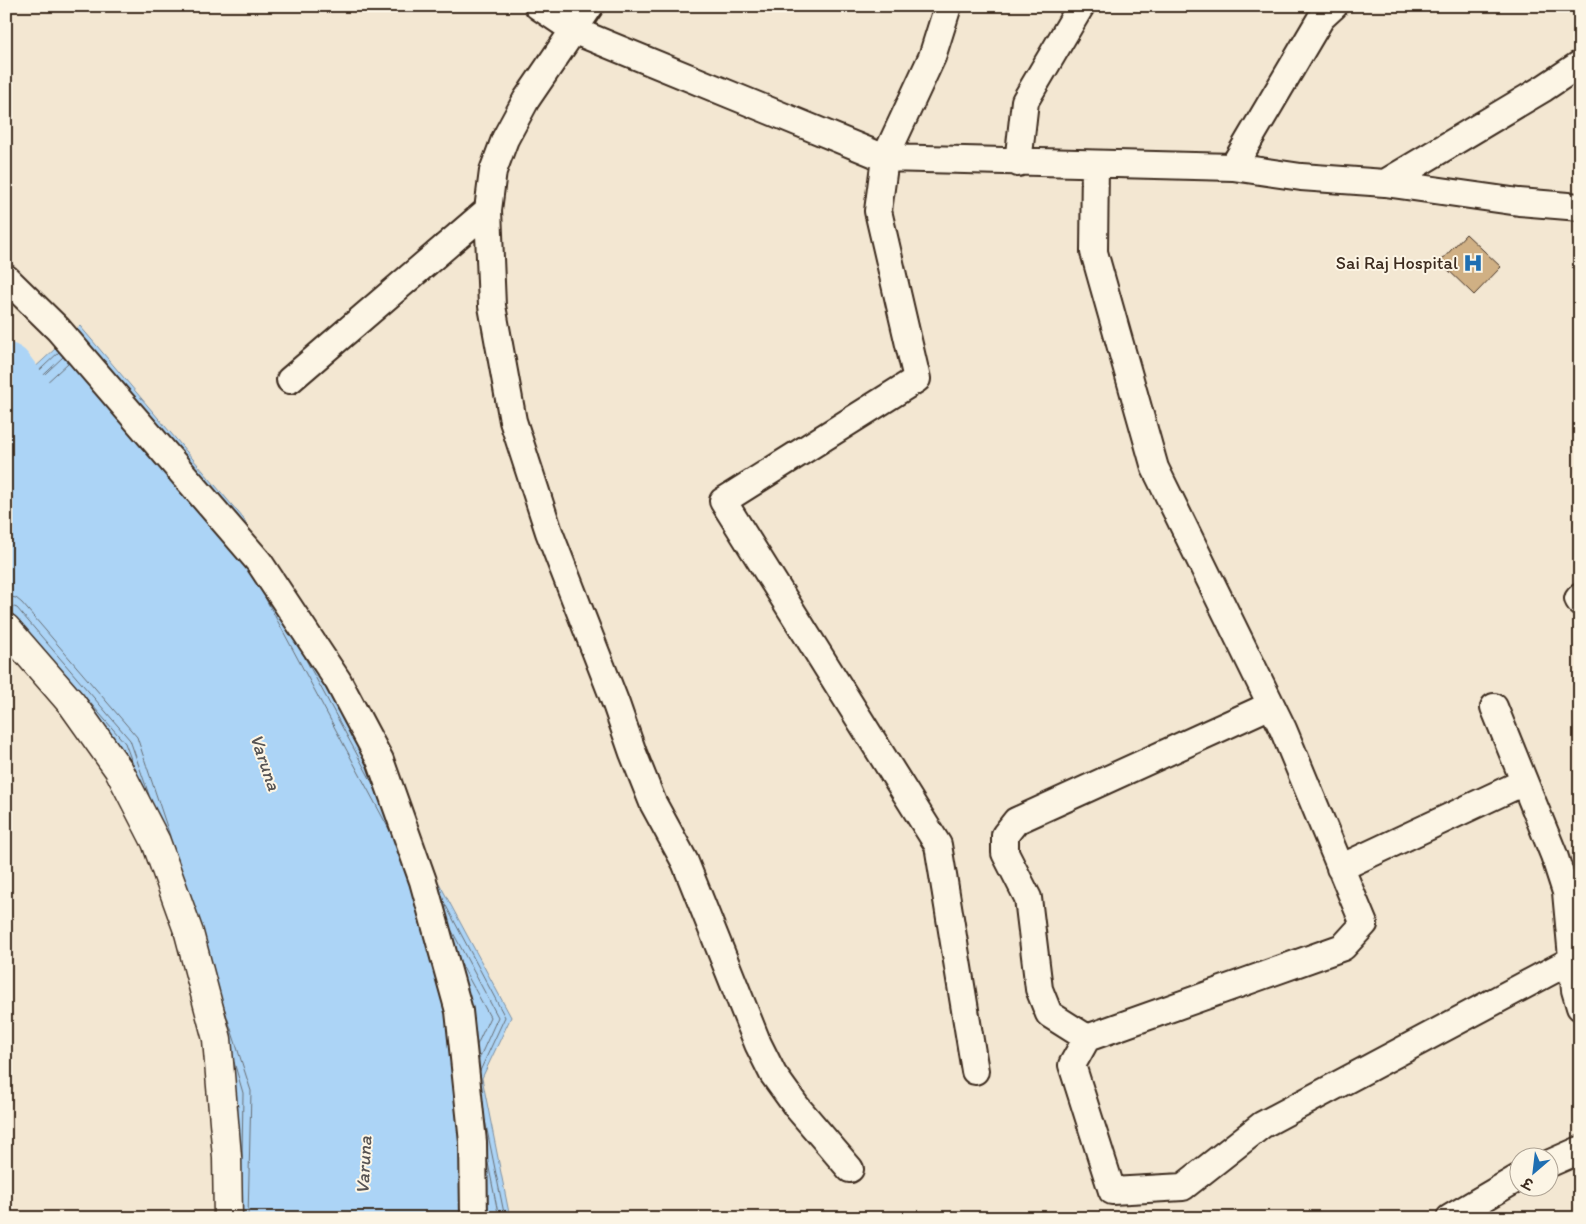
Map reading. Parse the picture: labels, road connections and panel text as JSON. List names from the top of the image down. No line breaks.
{"water":["Varuna"],"places":{"hospital":["Sai Raj Hospital"]},"north":"bottom left"}
